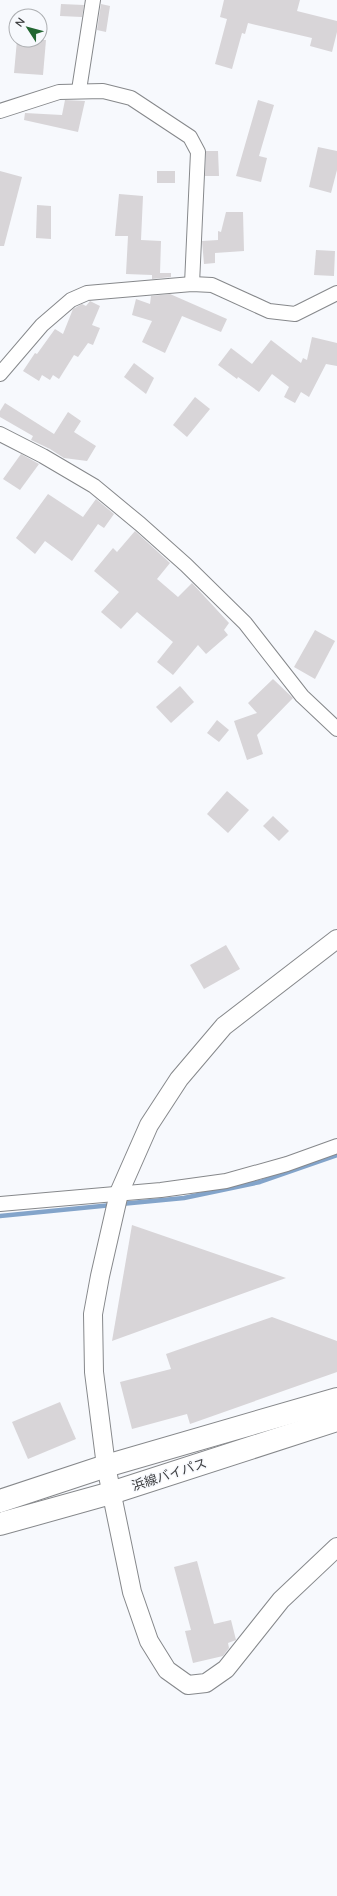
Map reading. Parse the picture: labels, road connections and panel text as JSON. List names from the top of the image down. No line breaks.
{"streets":{"highway":["浜線バイパス"]},"north":"top left"}
